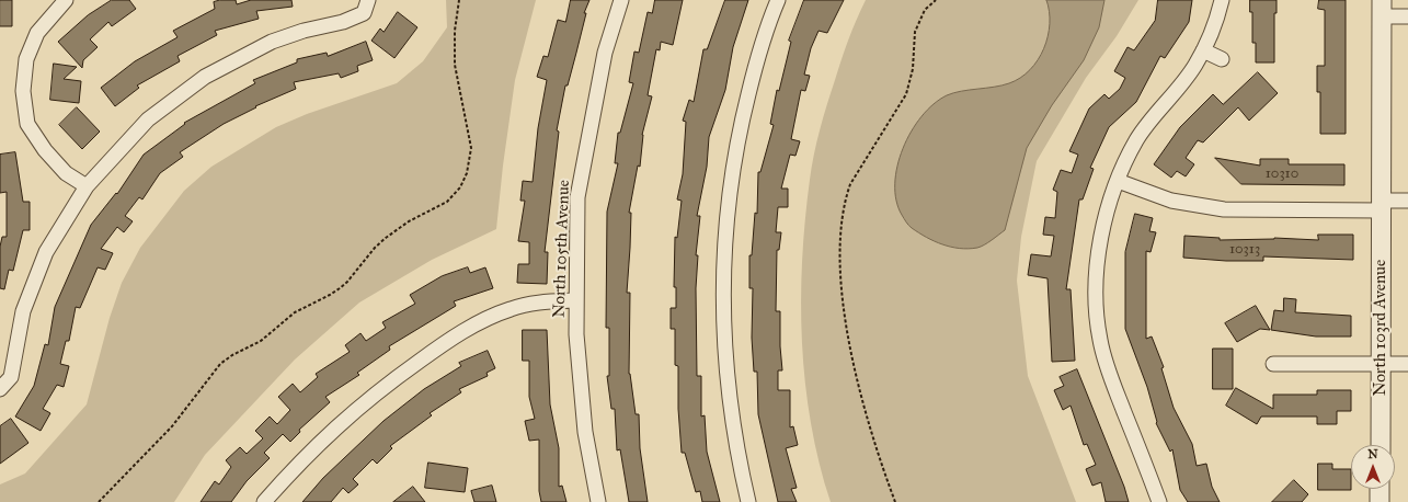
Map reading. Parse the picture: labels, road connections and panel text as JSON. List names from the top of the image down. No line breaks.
{"streets":{"street":["North 105th Avenue","North 103rd Avenue"]},"house_numbers":["10310","10313"],"north":"top"}
